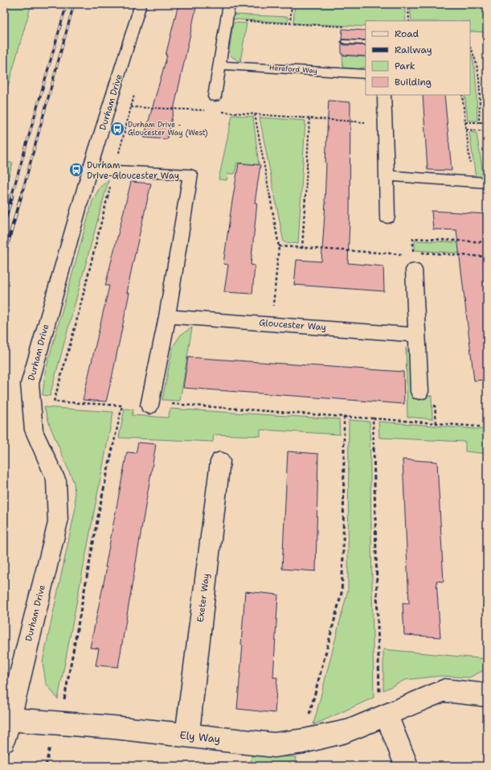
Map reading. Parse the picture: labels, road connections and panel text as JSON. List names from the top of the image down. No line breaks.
{"streets":{"street":["Hereford Way","Durham Drive","Gloucester Way","Exeter Way","Ely Way"]},"crossings":[["Durham Drive","Ely Way"],["Exeter Way","Ely Way"]],"places":{"bus stop":["Durham Drive - Gloucester Way (West)","Durham Drive-Gloucester Way"]},"legend":["Road","Railway","Park","Building"]}
